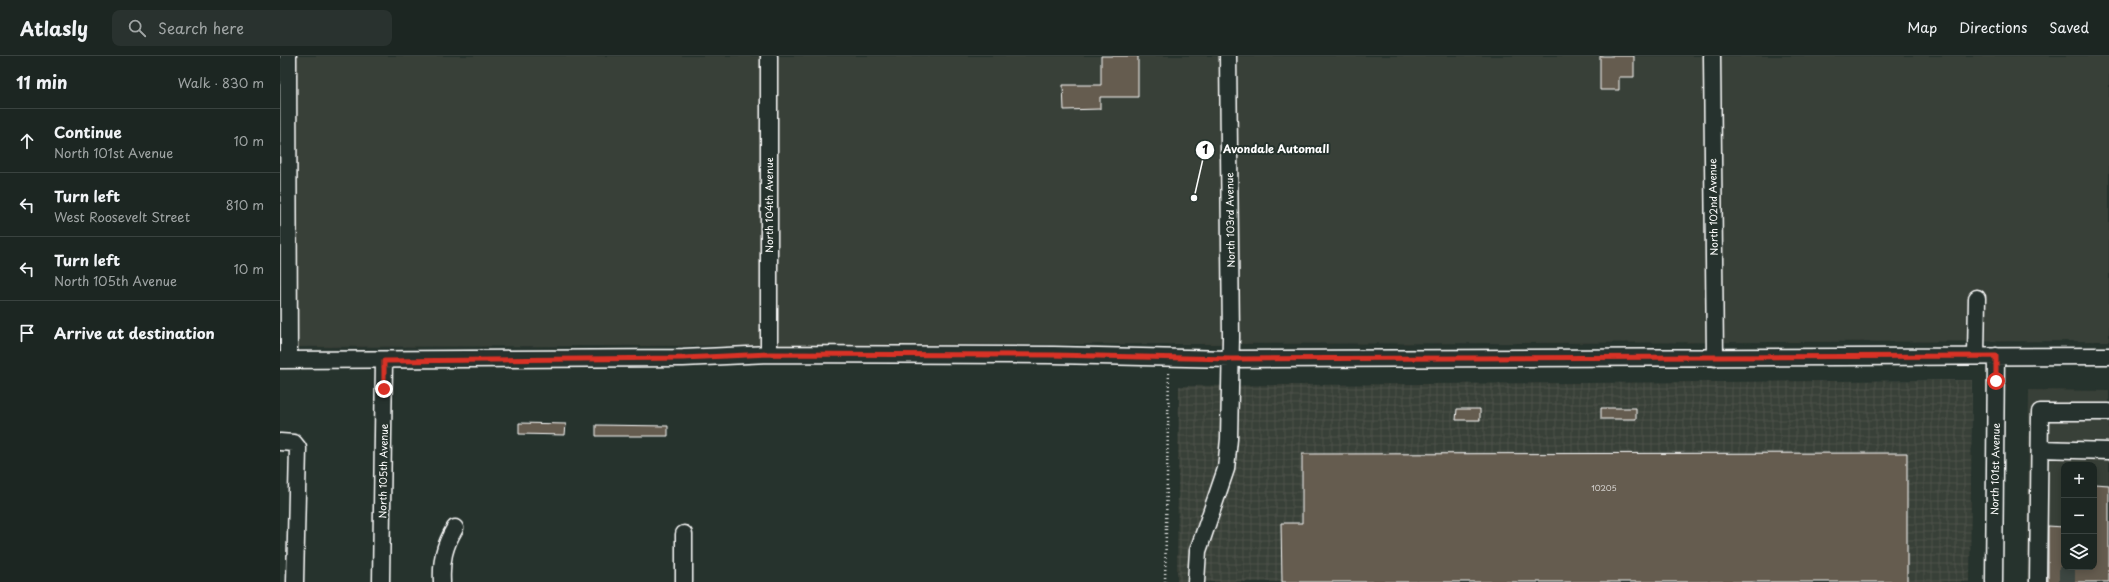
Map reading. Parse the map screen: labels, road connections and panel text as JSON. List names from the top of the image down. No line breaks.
{"streets":{"street":["North 104th Avenue","North 102nd Avenue","North 103rd Avenue","North 101st Avenue","North 105th Avenue"]},"places":["Avondale Automall"],"house_numbers":["10205"],"page":{"header":"Atlasly","search":"Search here","nav":["Map","Directions","Saved"],"heading":["11 min","Walk · 830 m"],"list":[["Continue","North 101st Avenue","10 m"],["Turn left","West Roosevelt Street","810 m"],["Turn left","North 105th Avenue","10 m"],"Arrive at destination"],"map_buttons":["+","−"]}}
